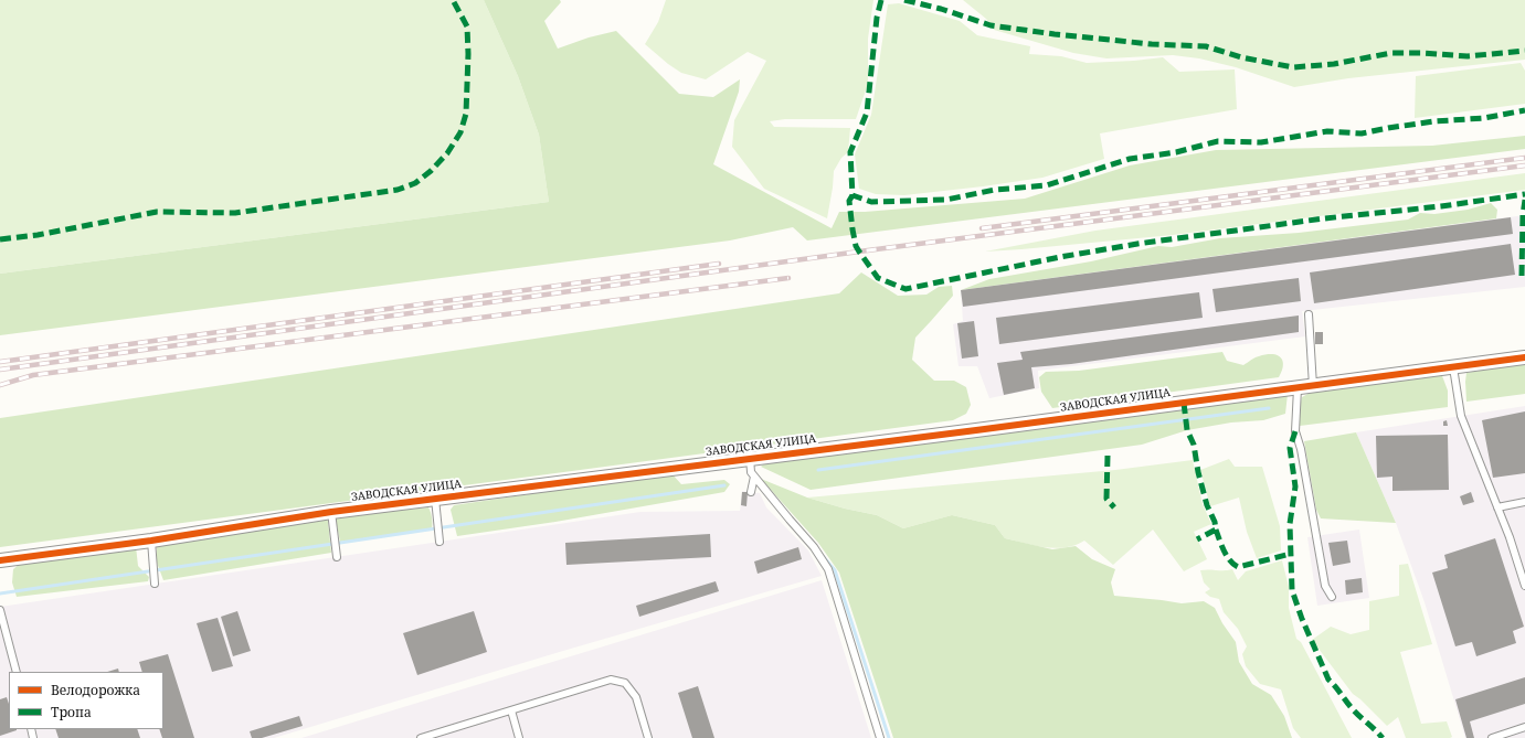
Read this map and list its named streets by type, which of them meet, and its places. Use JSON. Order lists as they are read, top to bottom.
{
  "streets": {
    "street": ["ЗАВОДСКАЯ УЛИЦА"]
  },
  "legend": ["Велодорожка", "Тропа"]
}
